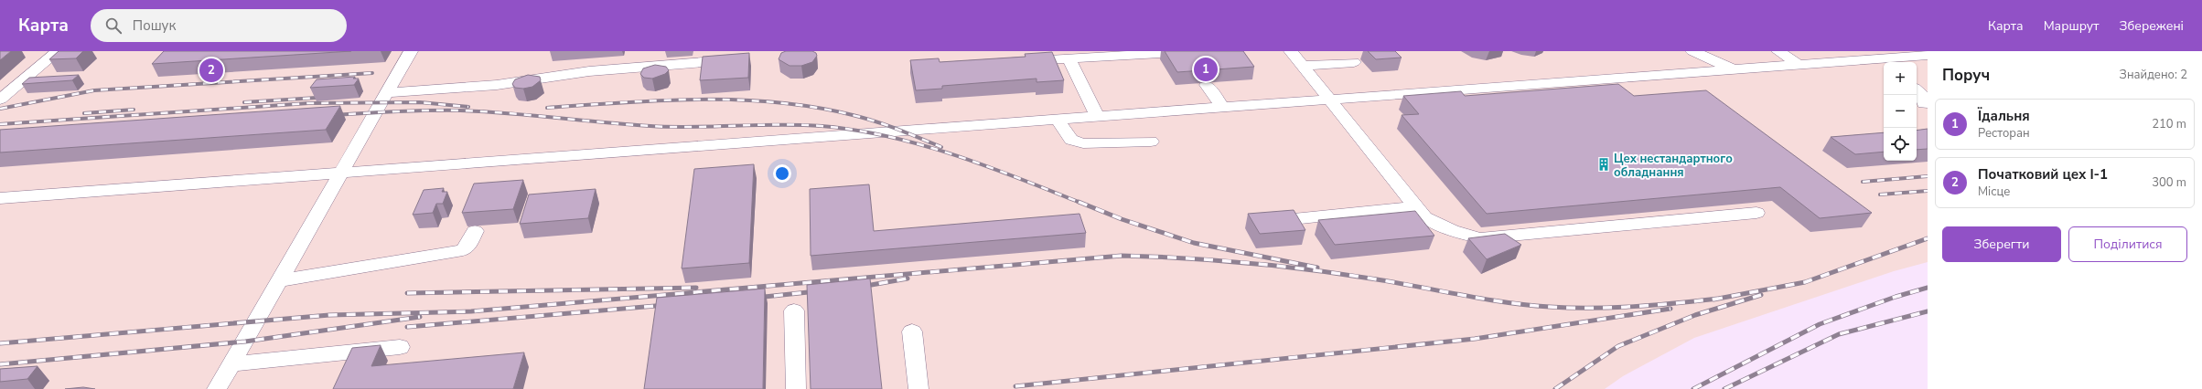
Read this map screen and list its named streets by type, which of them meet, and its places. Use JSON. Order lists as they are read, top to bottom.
{
  "places": {
    "building": ["Цех нестандартного обладнання"]
  },
  "page": {
    "header": "Карта",
    "search": "Пошук",
    "nav": ["Карта", "Маршрут", "Збережені"],
    "heading": ["Поруч", "Знайдено: 2"],
    "pins": ["1", "2"],
    "map_buttons": ["+", "−"],
    "list": [
      {
        "mark": "1",
        "name": "Їдальня",
        "note": "Ресторан",
        "value": "210 m"
      },
      {
        "mark": "2",
        "name": "Початковий цех І-1",
        "note": "Місце",
        "value": "300 m"
      }
    ],
    "buttons": ["Зберегти", "Поділитися"]
  }
}
